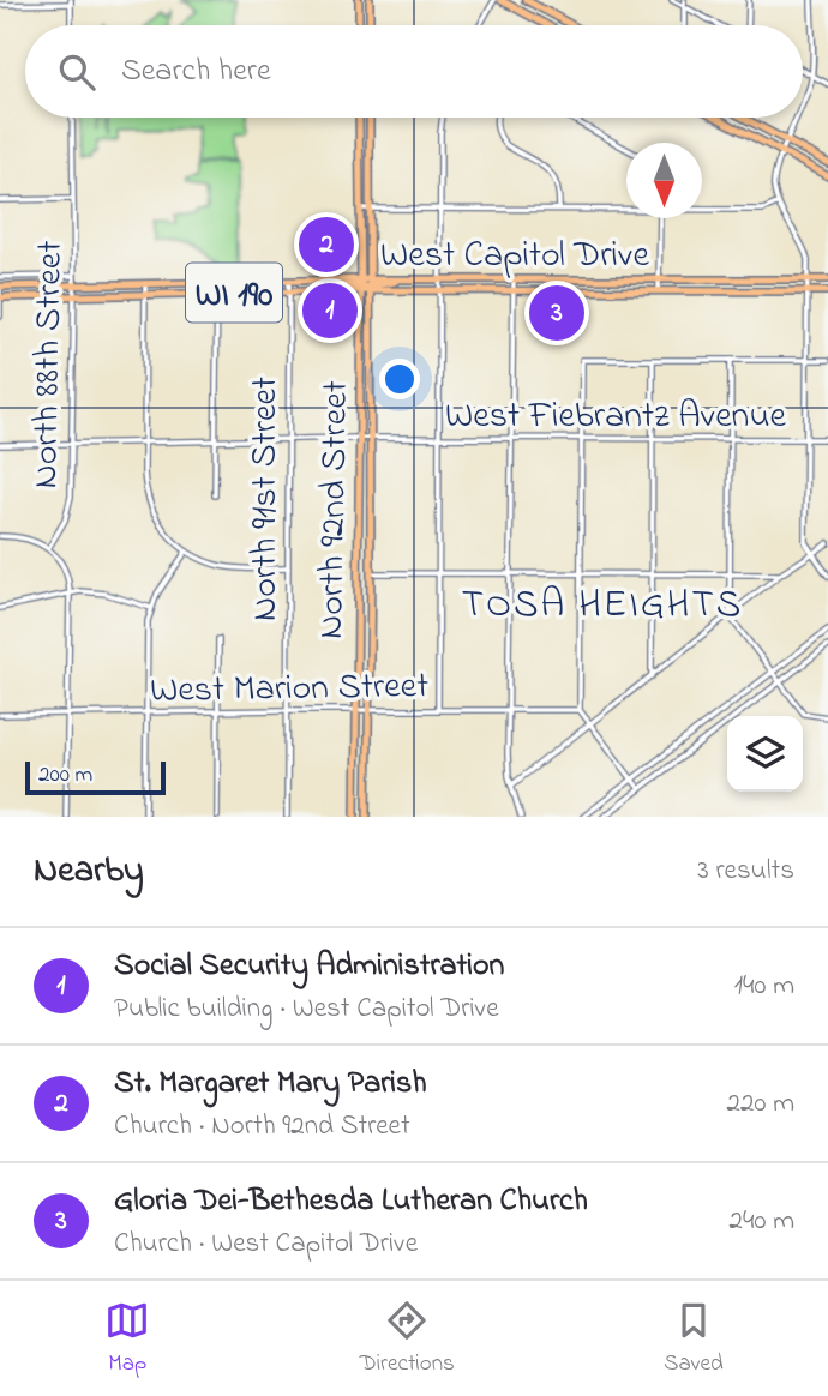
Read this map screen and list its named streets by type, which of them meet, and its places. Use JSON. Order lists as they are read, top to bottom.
{
  "streets": {
    "main road": ["West Capitol Drive", "WI 190", "North 92nd Street"],
    "street": [
      "North 88th Street",
      "West Fiebrantz Avenue",
      "North 91st Street",
      "West Marion Street"
    ]
  },
  "crossings": [
    ["West Capitol Drive", "WI 190"],
    ["West Capitol Drive", "North 88th Street"],
    ["West Capitol Drive", "North 91st Street"],
    ["West Capitol Drive", "North 92nd Street"],
    ["WI 190", "North 88th Street"],
    ["WI 190", "North 91st Street"],
    ["WI 190", "North 92nd Street"],
    ["North 88th Street", "West Fiebrantz Avenue"],
    ["West Fiebrantz Avenue", "North 91st Street"],
    ["West Fiebrantz Avenue", "North 92nd Street"],
    ["North 91st Street", "West Marion Street"],
    ["North 92nd Street", "West Marion Street"]
  ],
  "districts": ["TOSA HEIGHTS"],
  "scale_bar": "200 m",
  "north": "bottom",
  "page": {
    "search": "Search here",
    "pins": ["2", "1", "3"],
    "scale": "200 m",
    "heading": ["Nearby", "3 results"],
    "list": [
      {
        "mark": "1",
        "name": "Social Security Administration",
        "note": "Public building · West Capitol Drive",
        "value": "140 m"
      },
      {
        "mark": "2",
        "name": "St. Margaret Mary Parish",
        "note": "Church · North 92nd Street",
        "value": "220 m"
      },
      {
        "mark": "3",
        "name": "Gloria Dei-Bethesda Lutheran Church",
        "note": "Church · West Capitol Drive",
        "value": "240 m"
      }
    ],
    "nav": ["Map", "Directions", "Saved"]
  }
}
